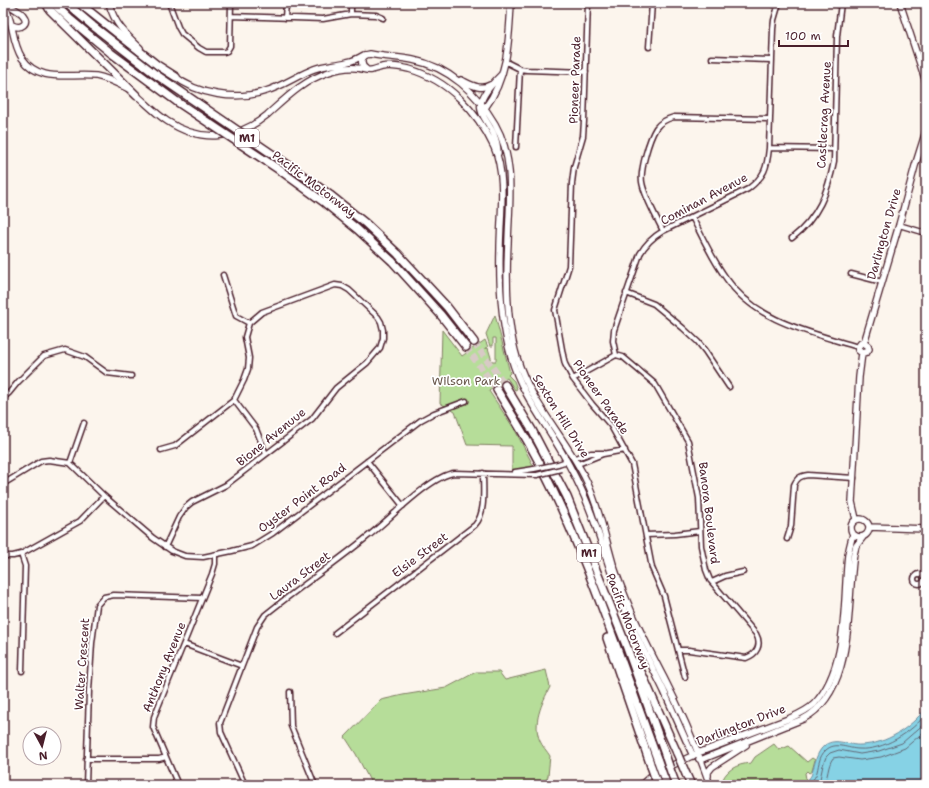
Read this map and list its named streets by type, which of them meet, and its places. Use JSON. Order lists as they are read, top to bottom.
{
  "streets": {
    "highway": ["M1", "Pacific Motorway"],
    "street": [
      "Pioneer Parade",
      "Castlecrag Avenue",
      "Cominan Avenue",
      "Darlington Drive",
      "Sexton Hill Drive",
      "Bione Avenuue",
      "Oyster Point Road",
      "Banora Boulevard",
      "Elsie Street",
      "Laura Street",
      "Walter Crescent",
      "Anthony Avenue"
    ]
  },
  "crossings": [
    ["Pioneer Parade", "Banora Boulevard"],
    ["Cominan Avenue", "Banora Boulevard"],
    ["Darlington Drive", "Sexton Hill Drive"],
    ["Sexton Hill Drive", "Laura Street"],
    ["Bione Avenuue", "Oyster Point Road"],
    ["Oyster Point Road", "Anthony Avenue"],
    ["Elsie Street", "Laura Street"],
    ["Walter Crescent", "Anthony Avenue"]
  ],
  "parks": ["Wilson Park"],
  "scale_bar": "100 m",
  "north": "bottom"
}
